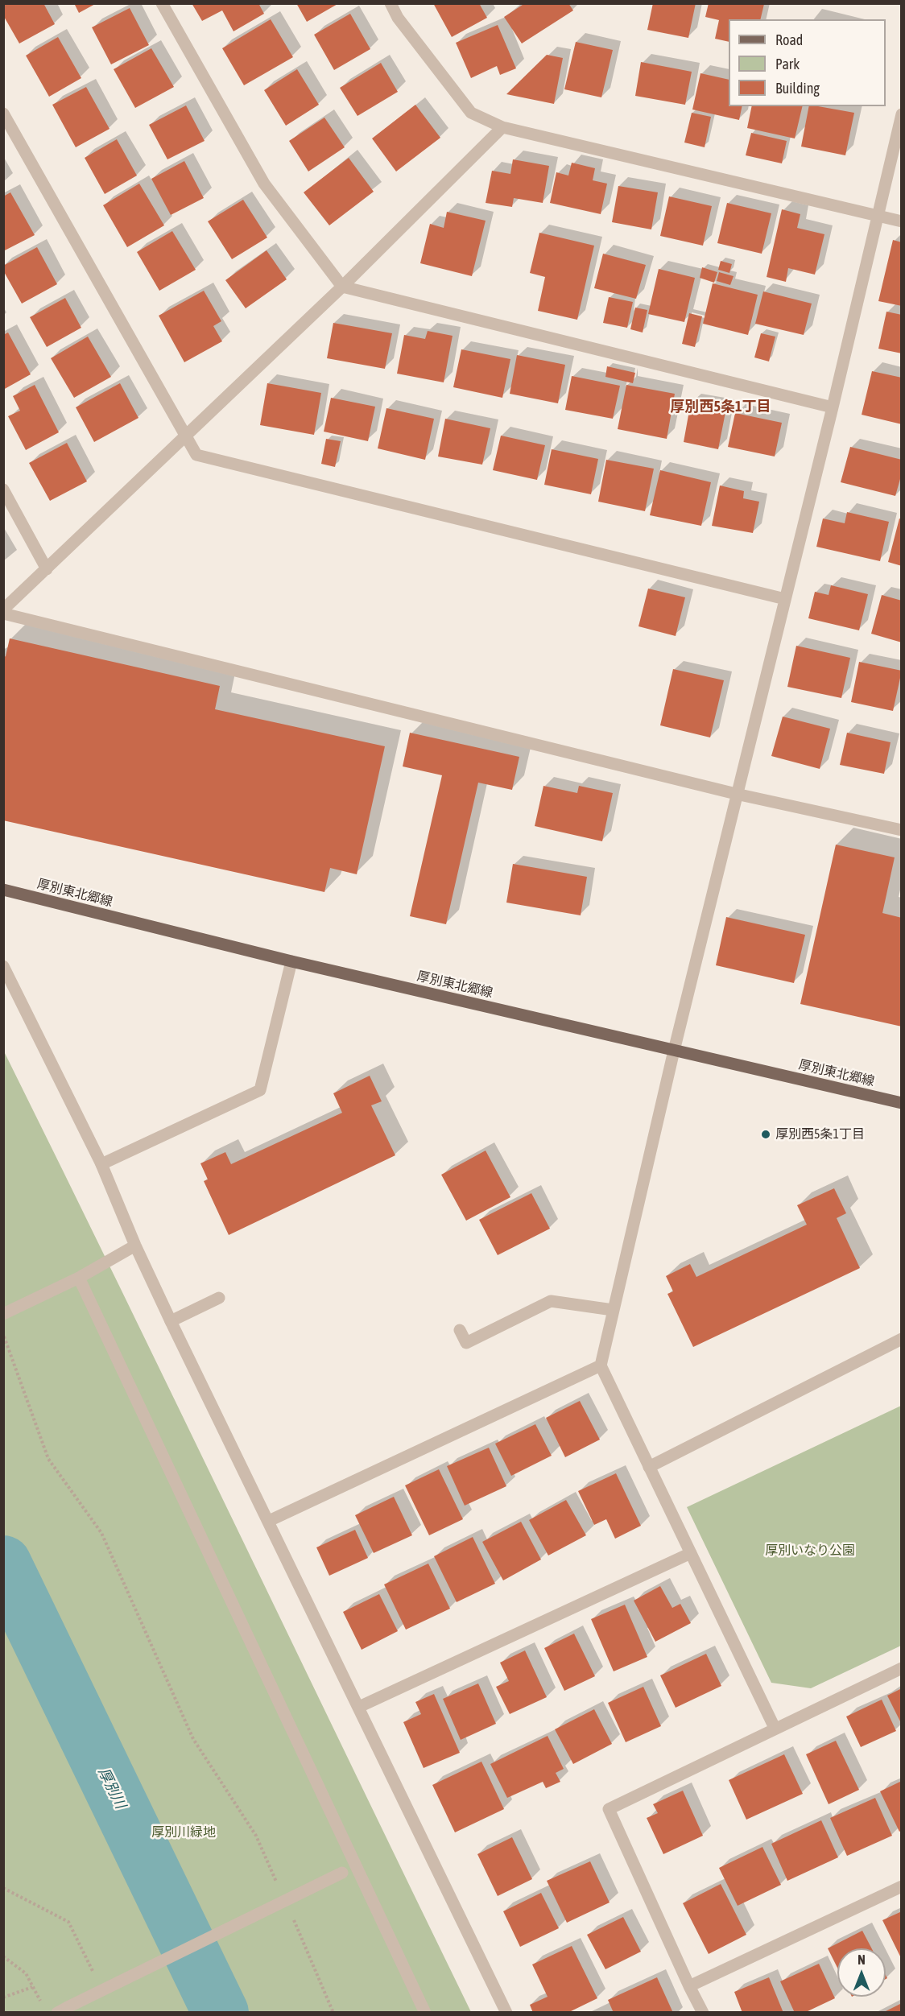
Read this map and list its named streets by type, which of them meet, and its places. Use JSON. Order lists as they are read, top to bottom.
{
  "streets": {
    "main road": ["厚別東北郷線"]
  },
  "districts": ["厚別西5条1丁目"],
  "water": ["厚別川"],
  "parks": ["厚別いなり公園", "厚別川緑地"],
  "places": ["厚別西5条1丁目"],
  "legend": ["Road", "Park", "Building"],
  "north": "top"
}
